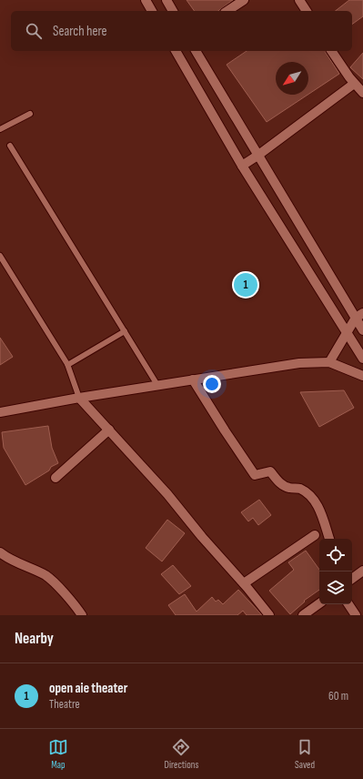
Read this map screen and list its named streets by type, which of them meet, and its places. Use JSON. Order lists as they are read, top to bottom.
{
  "north": "bottom left",
  "page": {
    "search": "Search here",
    "pins": "1",
    "heading": "Nearby",
    "list": [
      {
        "mark": "1",
        "name": "open aie theater",
        "note": "Theatre",
        "value": "60 m"
      }
    ],
    "nav": ["Map", "Directions", "Saved"]
  }
}
